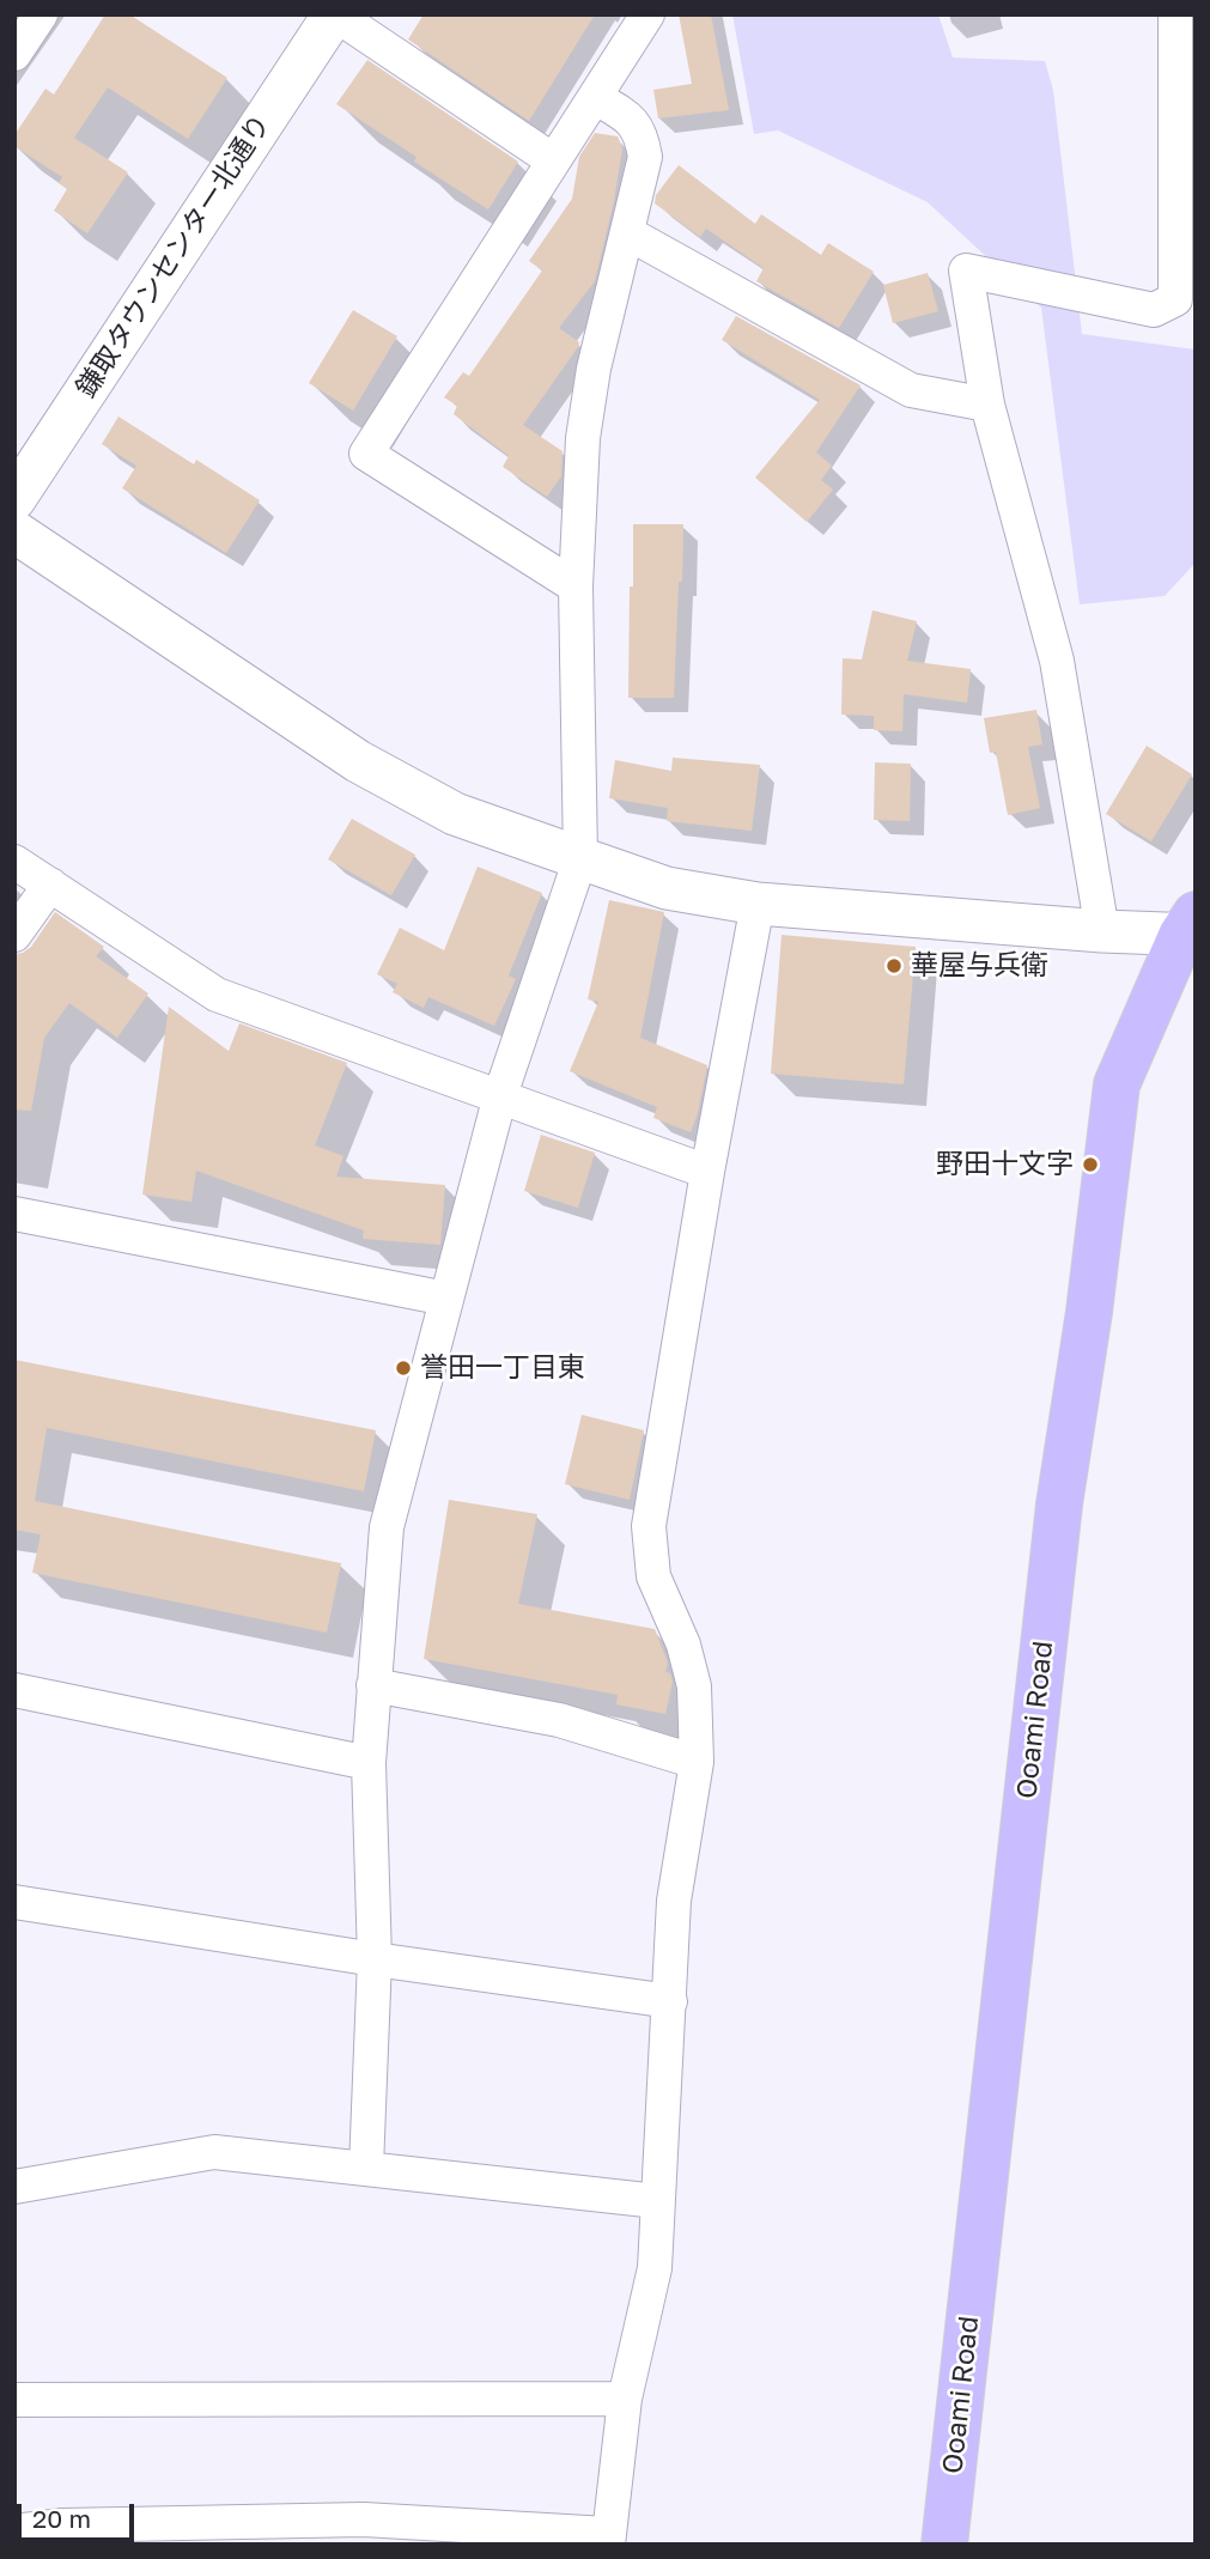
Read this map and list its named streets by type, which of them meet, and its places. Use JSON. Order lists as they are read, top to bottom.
{
  "streets": {
    "main road": ["Ooami Road"],
    "street": ["鎌取タウンセンター北通り"]
  },
  "places": ["華屋与兵衛", "野田十文字", "誉田一丁目東"],
  "scale_bar": "20 m"
}
